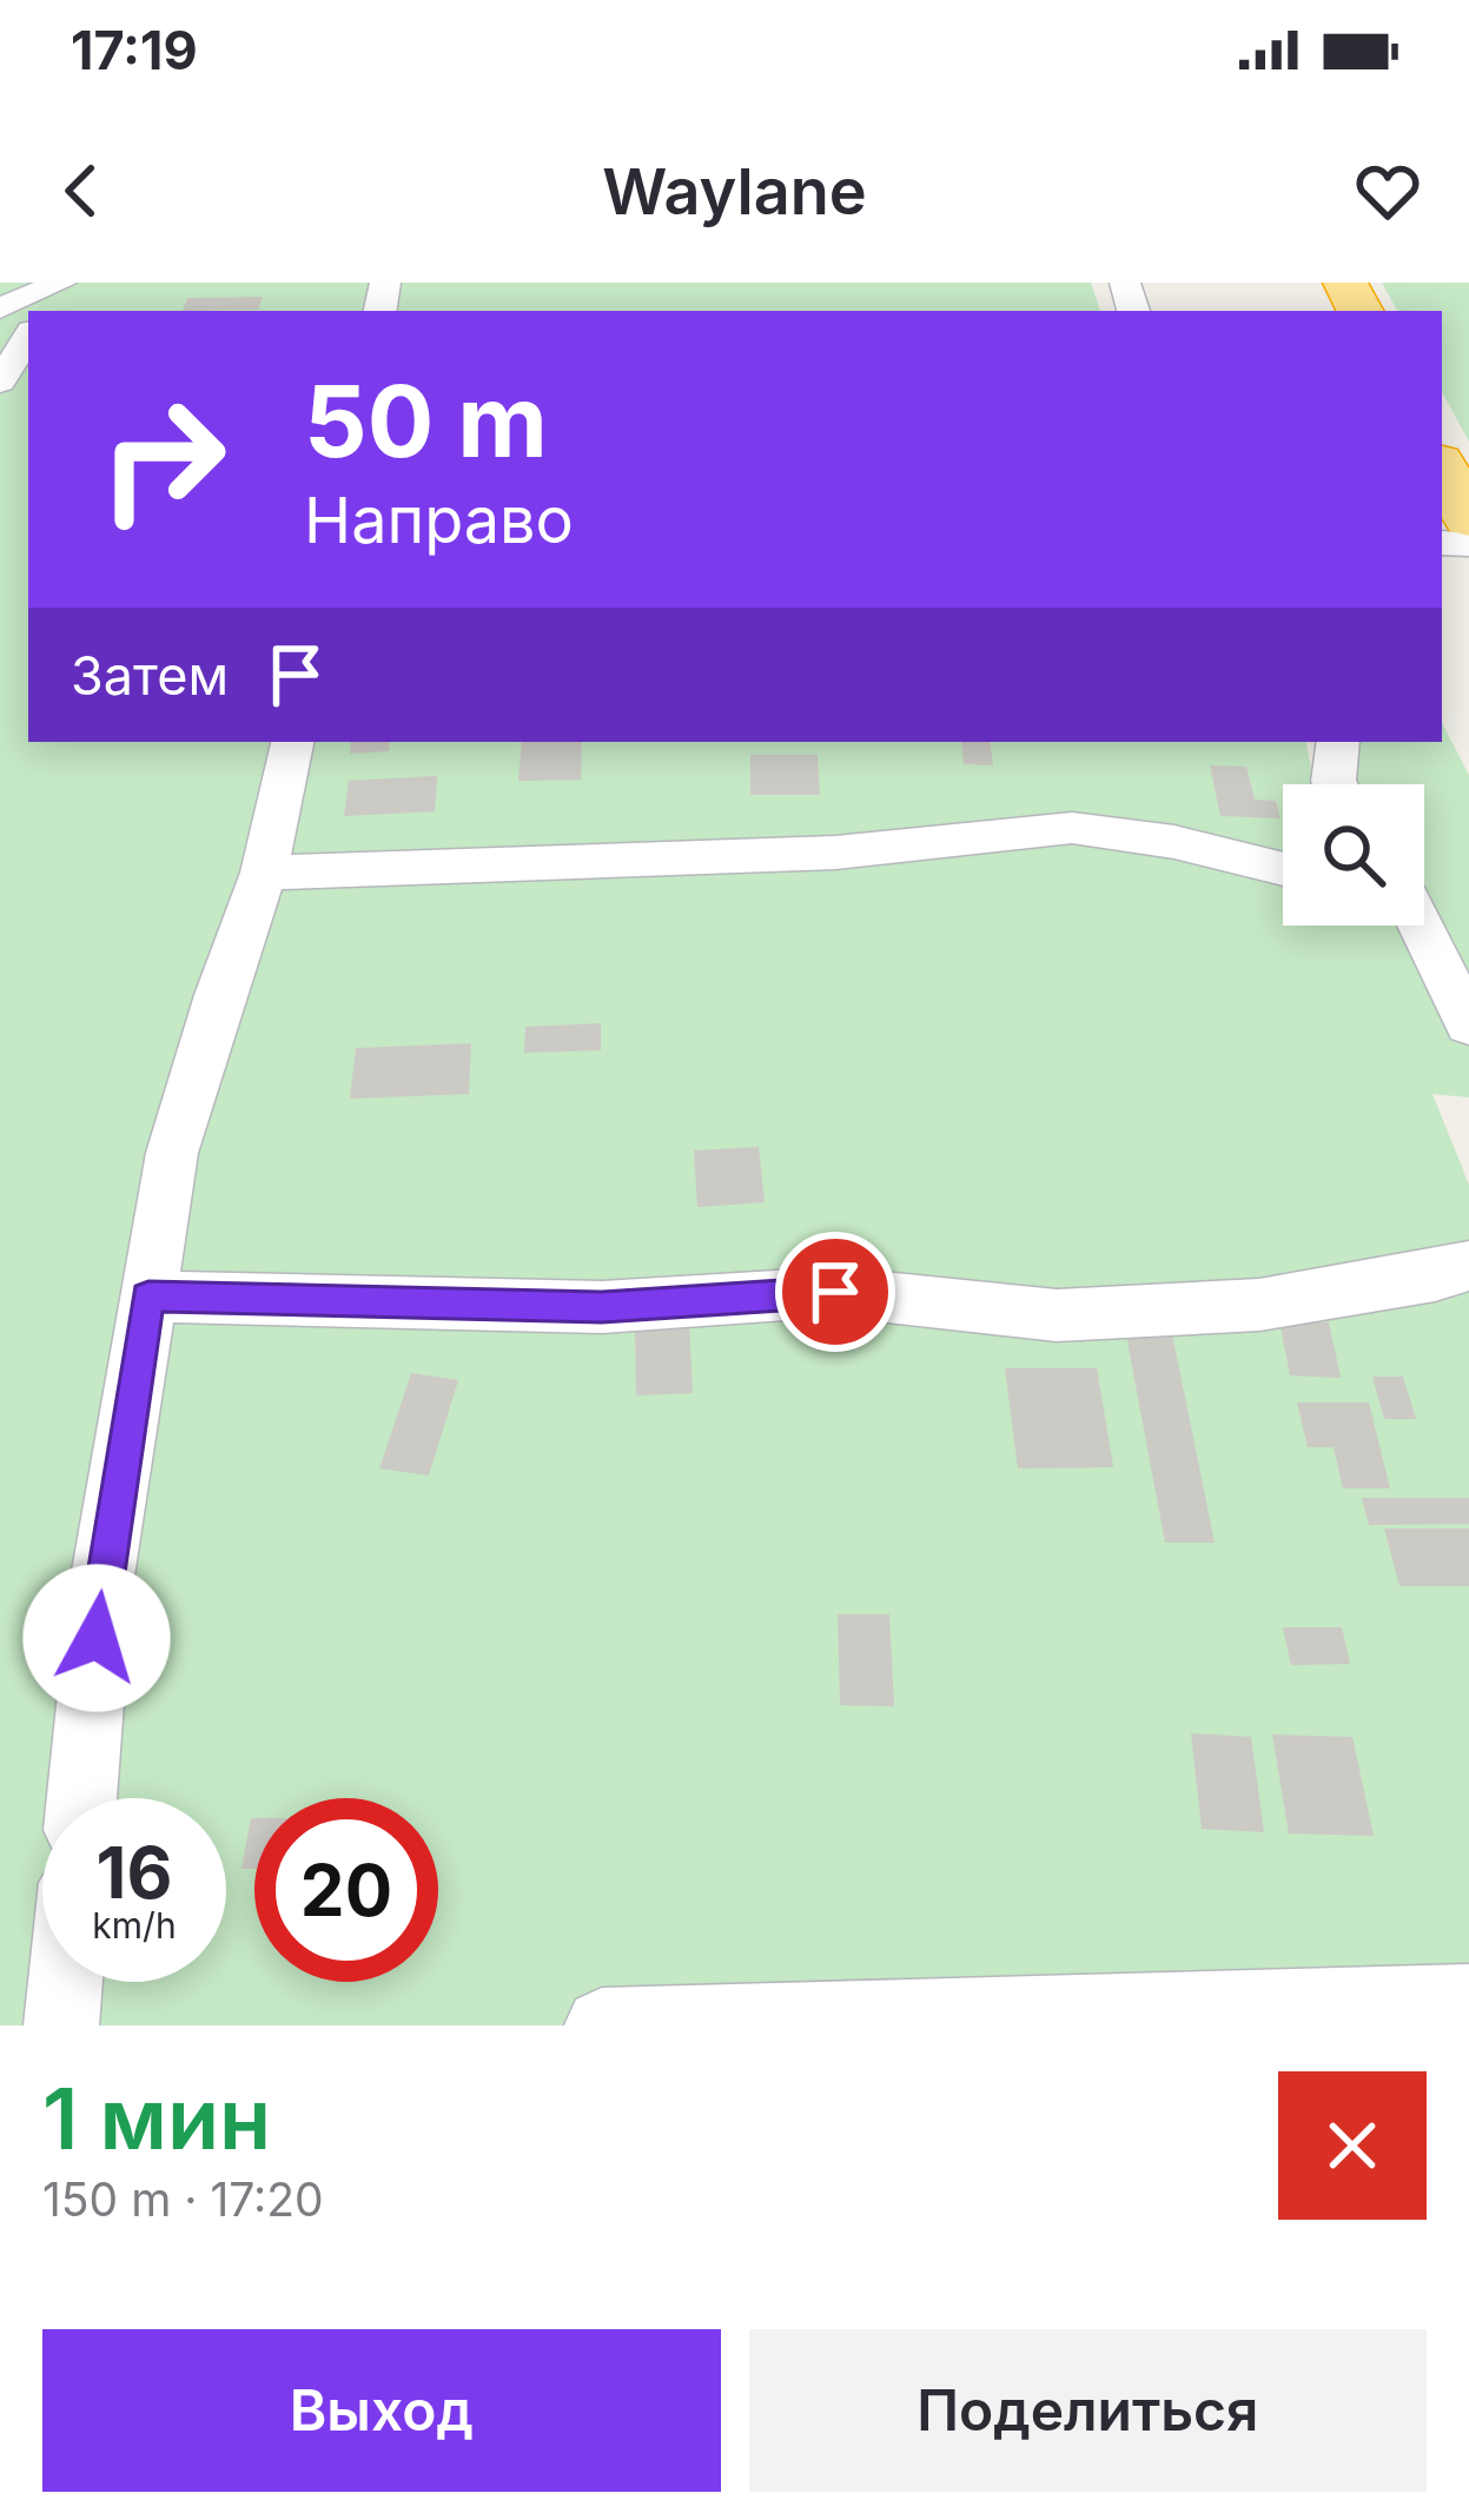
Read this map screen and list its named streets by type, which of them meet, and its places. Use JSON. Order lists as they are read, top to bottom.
{
  "page": {
    "status": "17:19",
    "header": "Waylane",
    "turn": ["50 m", "Направо"],
    "then": "Затем",
    "speed": "16 km/h",
    "limit": "20",
    "heading": ["1 мин", "150 m · 17:20"],
    "buttons": ["Выход", "Поделиться"]
  }
}
